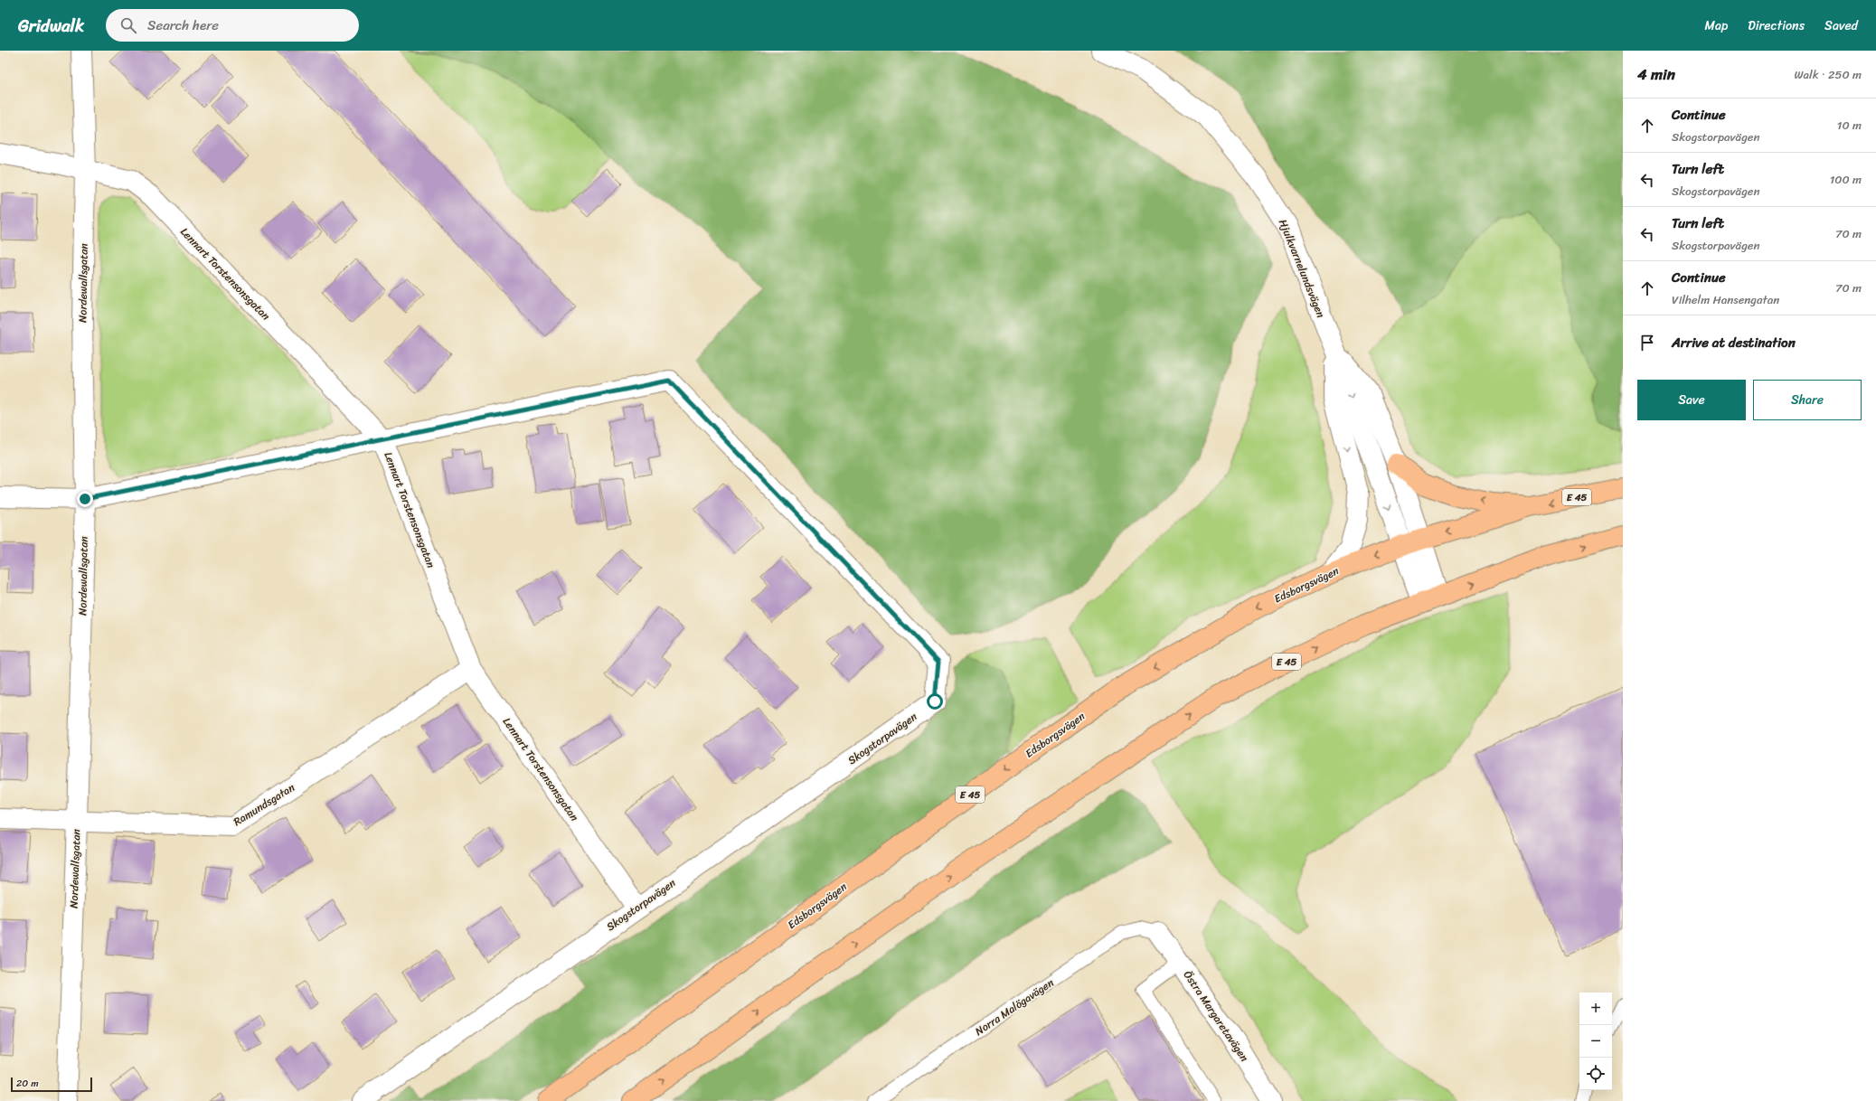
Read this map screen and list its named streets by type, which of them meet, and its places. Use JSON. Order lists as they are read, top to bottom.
{
  "streets": {
    "highway": ["E 45", "Edsborgsvägen"],
    "street": [
      "Hjulkvarnelundsvägen",
      "Lennart Torstensonsgatan",
      "Nordewallsgatan",
      "Skogstorpavägen",
      "Ramundsgatan",
      "Östra Margaretavägen"
    ],
    "lane": ["Norra Malögavägen"]
  },
  "crossings": [
    ["Hjulkvarnelundsvägen", "E 45"],
    ["Hjulkvarnelundsvägen", "Edsborgsvägen"],
    ["Lennart Torstensonsgatan", "Nordewallsgatan"],
    ["Lennart Torstensonsgatan", "Skogstorpavägen"],
    ["Lennart Torstensonsgatan", "Ramundsgatan"],
    ["Nordewallsgatan", "Ramundsgatan"],
    ["E 45", "Edsborgsvägen"],
    ["Norra Malögavägen", "Östra Margaretavägen"]
  ],
  "scale_bar": "20 m",
  "page": {
    "header": "Gridwalk",
    "search": "Search here",
    "nav": ["Map", "Directions", "Saved"],
    "heading": ["4 min", "Walk · 250 m"],
    "list": [
      ["Continue", "Skogstorpavägen", "10 m"],
      ["Turn left", "Skogstorpavägen", "100 m"],
      ["Turn left", "Skogstorpavägen", "70 m"],
      ["Continue", "Vilhelm Hansengatan", "70 m"],
      "Arrive at destination"
    ],
    "buttons": ["Save", "Share"],
    "map_buttons": ["+", "−"],
    "scale": "20 m"
  }
}
